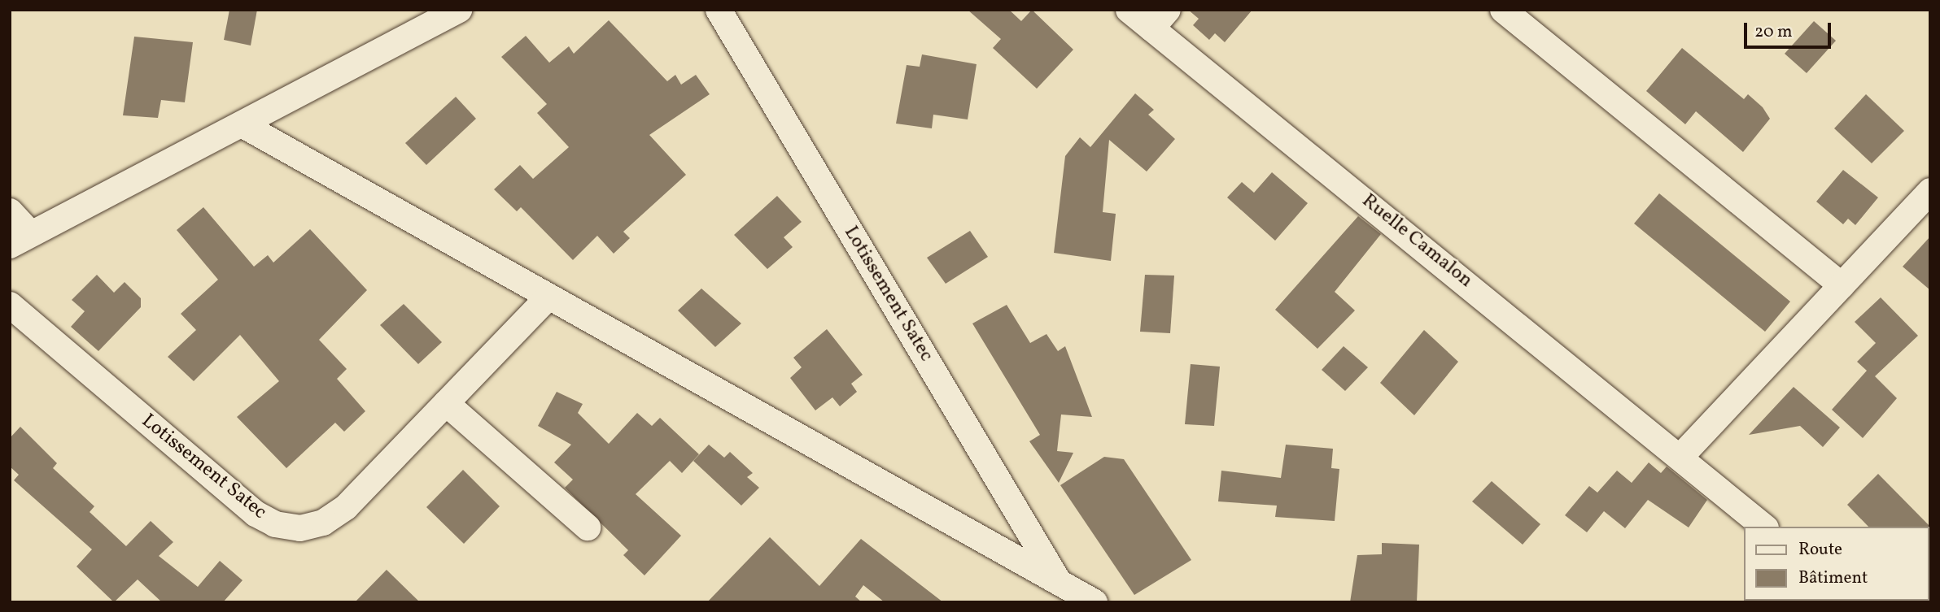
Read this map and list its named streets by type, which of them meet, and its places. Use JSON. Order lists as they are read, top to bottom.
{
  "streets": {
    "street": ["Ruelle Camalon", "Lotissement Satec"]
  },
  "legend": ["Route", "Bâtiment"],
  "scale_bar": "20 m"
}
